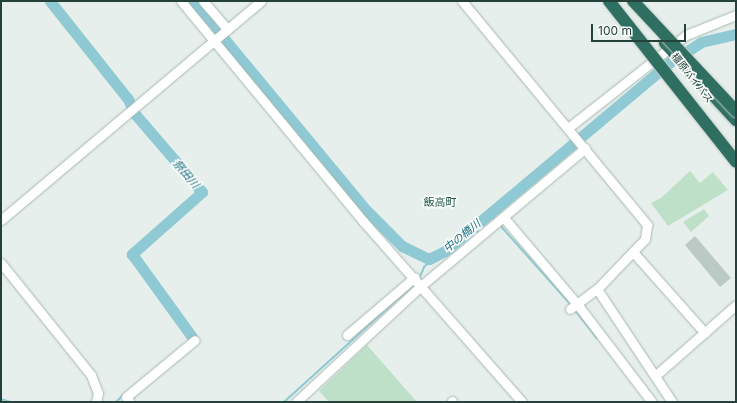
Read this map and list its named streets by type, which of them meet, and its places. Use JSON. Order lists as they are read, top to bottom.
{
  "streets": {
    "highway": ["橿原バイパス"]
  },
  "districts": ["飯高町"],
  "water": ["祭田川", "中の橋川"],
  "scale_bar": "100 m"
}
